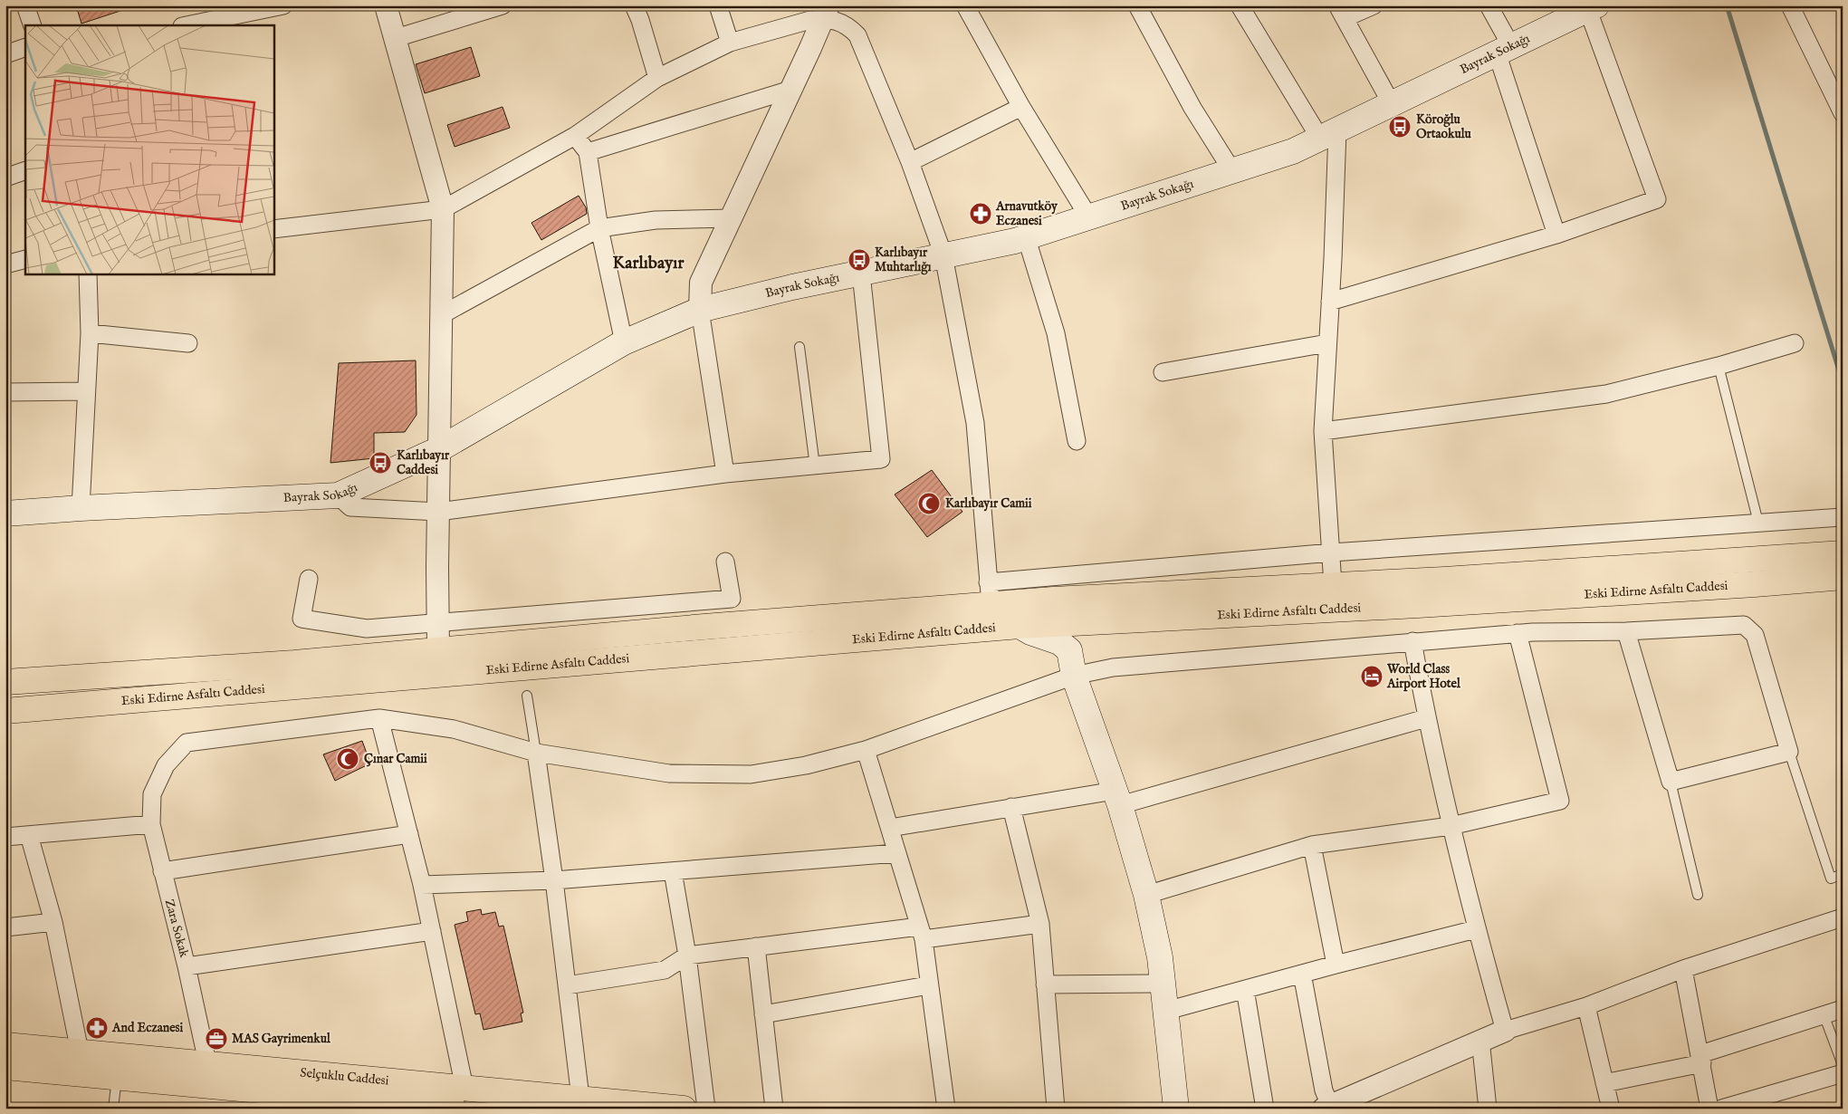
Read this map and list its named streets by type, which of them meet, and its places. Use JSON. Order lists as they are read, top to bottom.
{
  "streets": {
    "main road": ["Bayrak Sokağı", "Eski Edirne Asfaltı Caddesi", "Selçuklu Caddesi"],
    "street": ["Zara Sokak"]
  },
  "crossings": [
    ["Zara Sokak", "Selçuklu Caddesi"]
  ],
  "districts": ["Karlıbayır"],
  "places": {
    "bus stop": ["Köroğlu Ortaokulu", "Karlıbayır Muhtarlığı", "Karlıbayır Caddesi"],
    "pharmacy": ["Arnavutköy Eczanesi", "And Eczanesi"],
    "mosque": ["Karlıbayır Camii", "Çınar Camii"],
    "hotel": ["World Class Airport Hotel"],
    "office": ["MAS Gayrimenkul"]
  }
}
